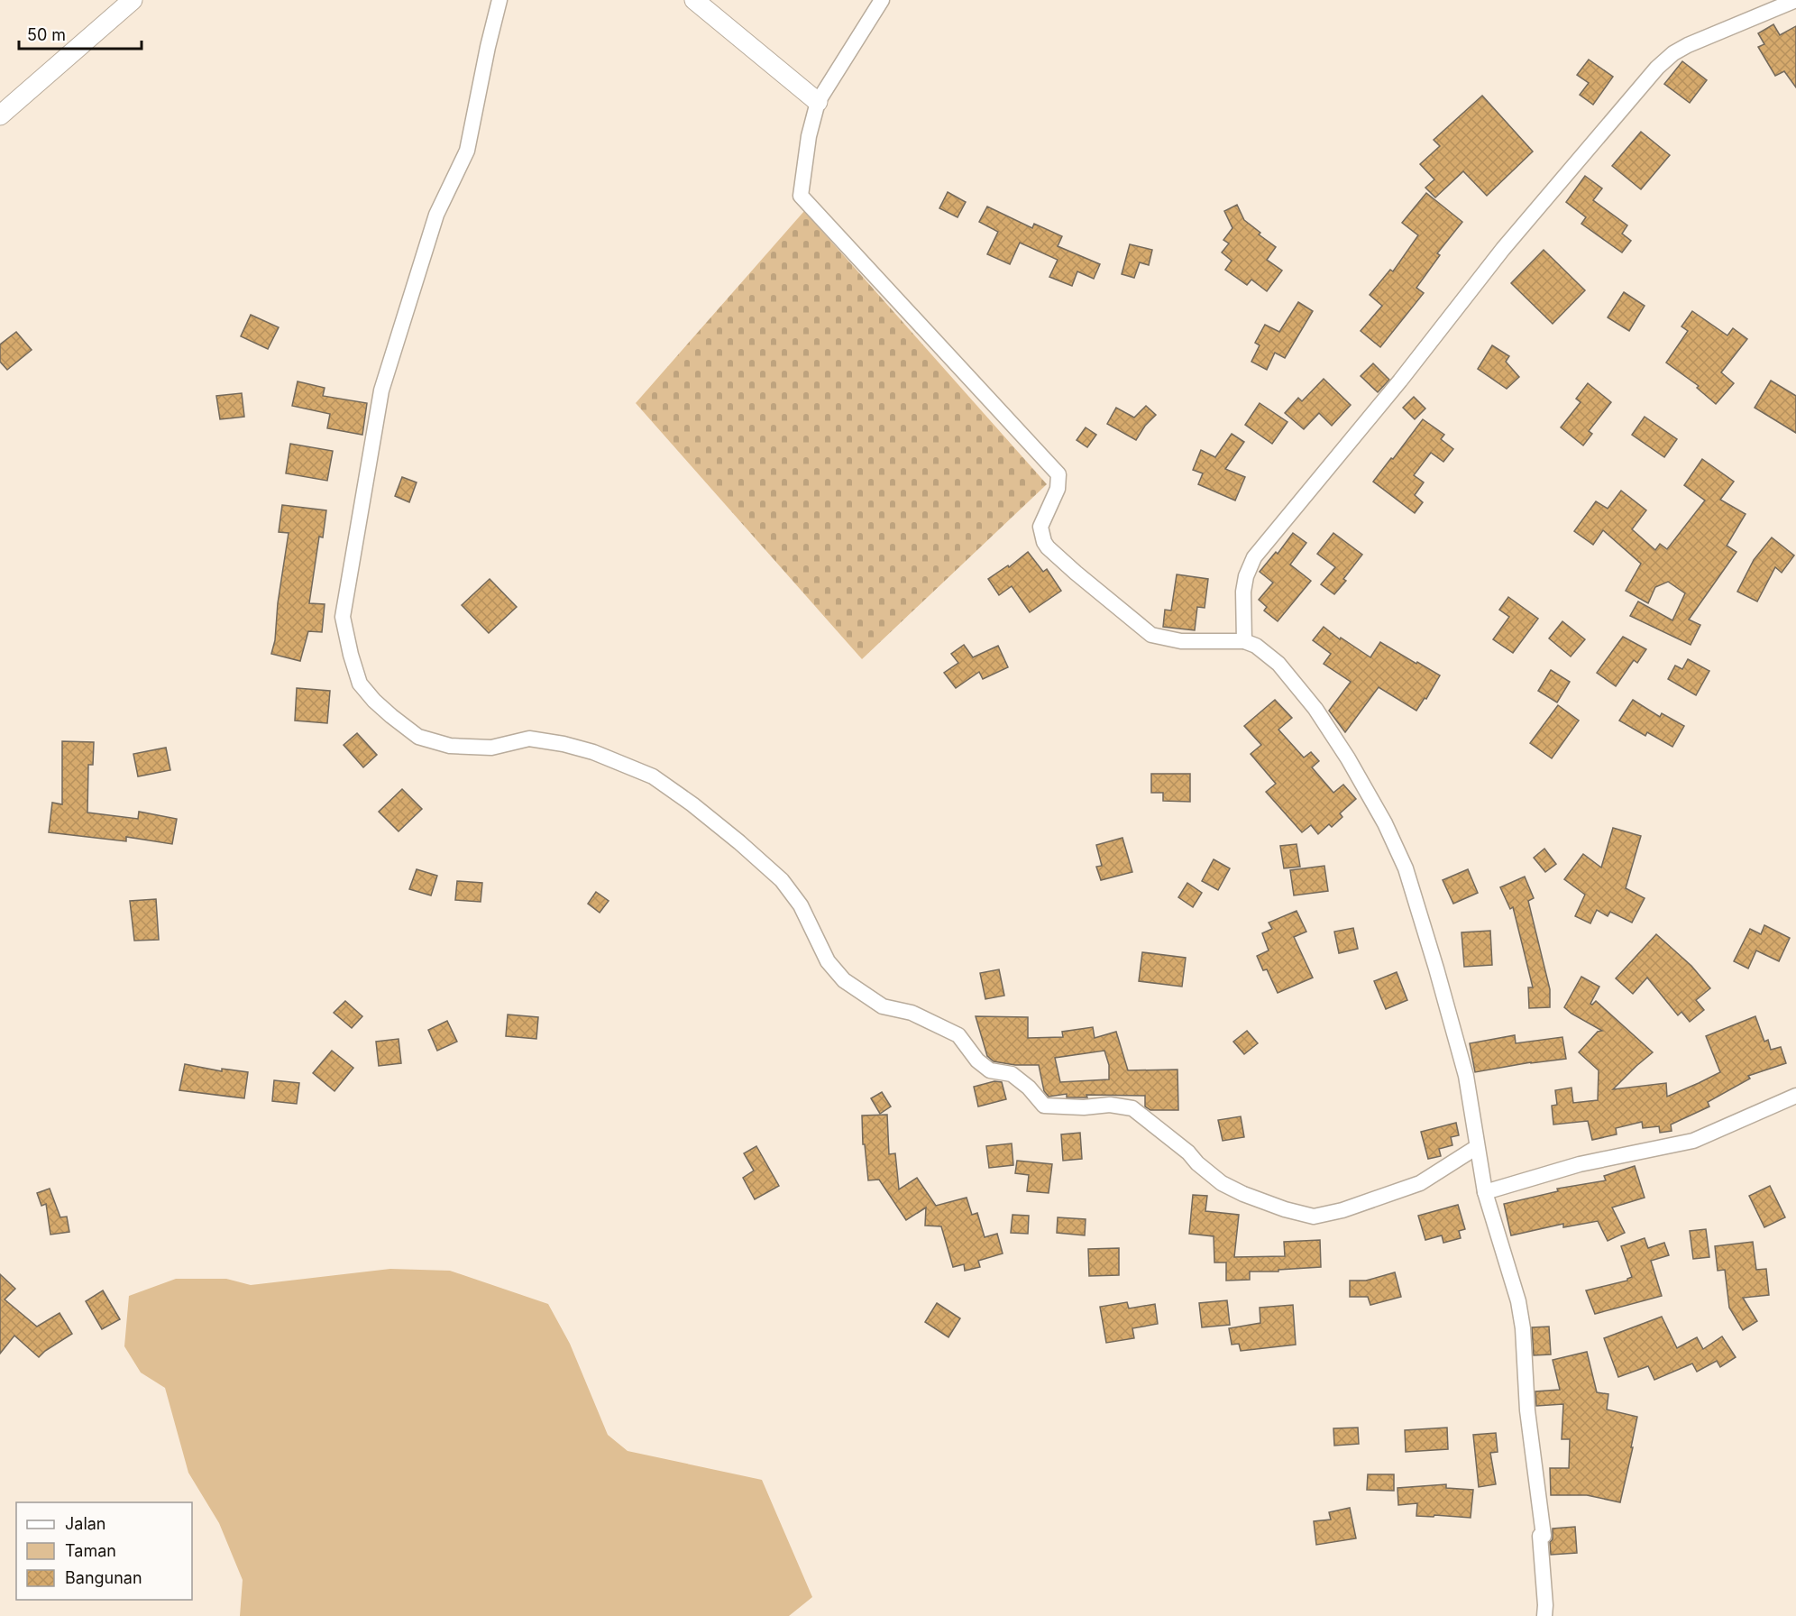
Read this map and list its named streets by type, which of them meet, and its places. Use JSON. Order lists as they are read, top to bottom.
{
  "legend": ["Jalan", "Taman", "Bangunan"],
  "scale_bar": "50 m"
}
